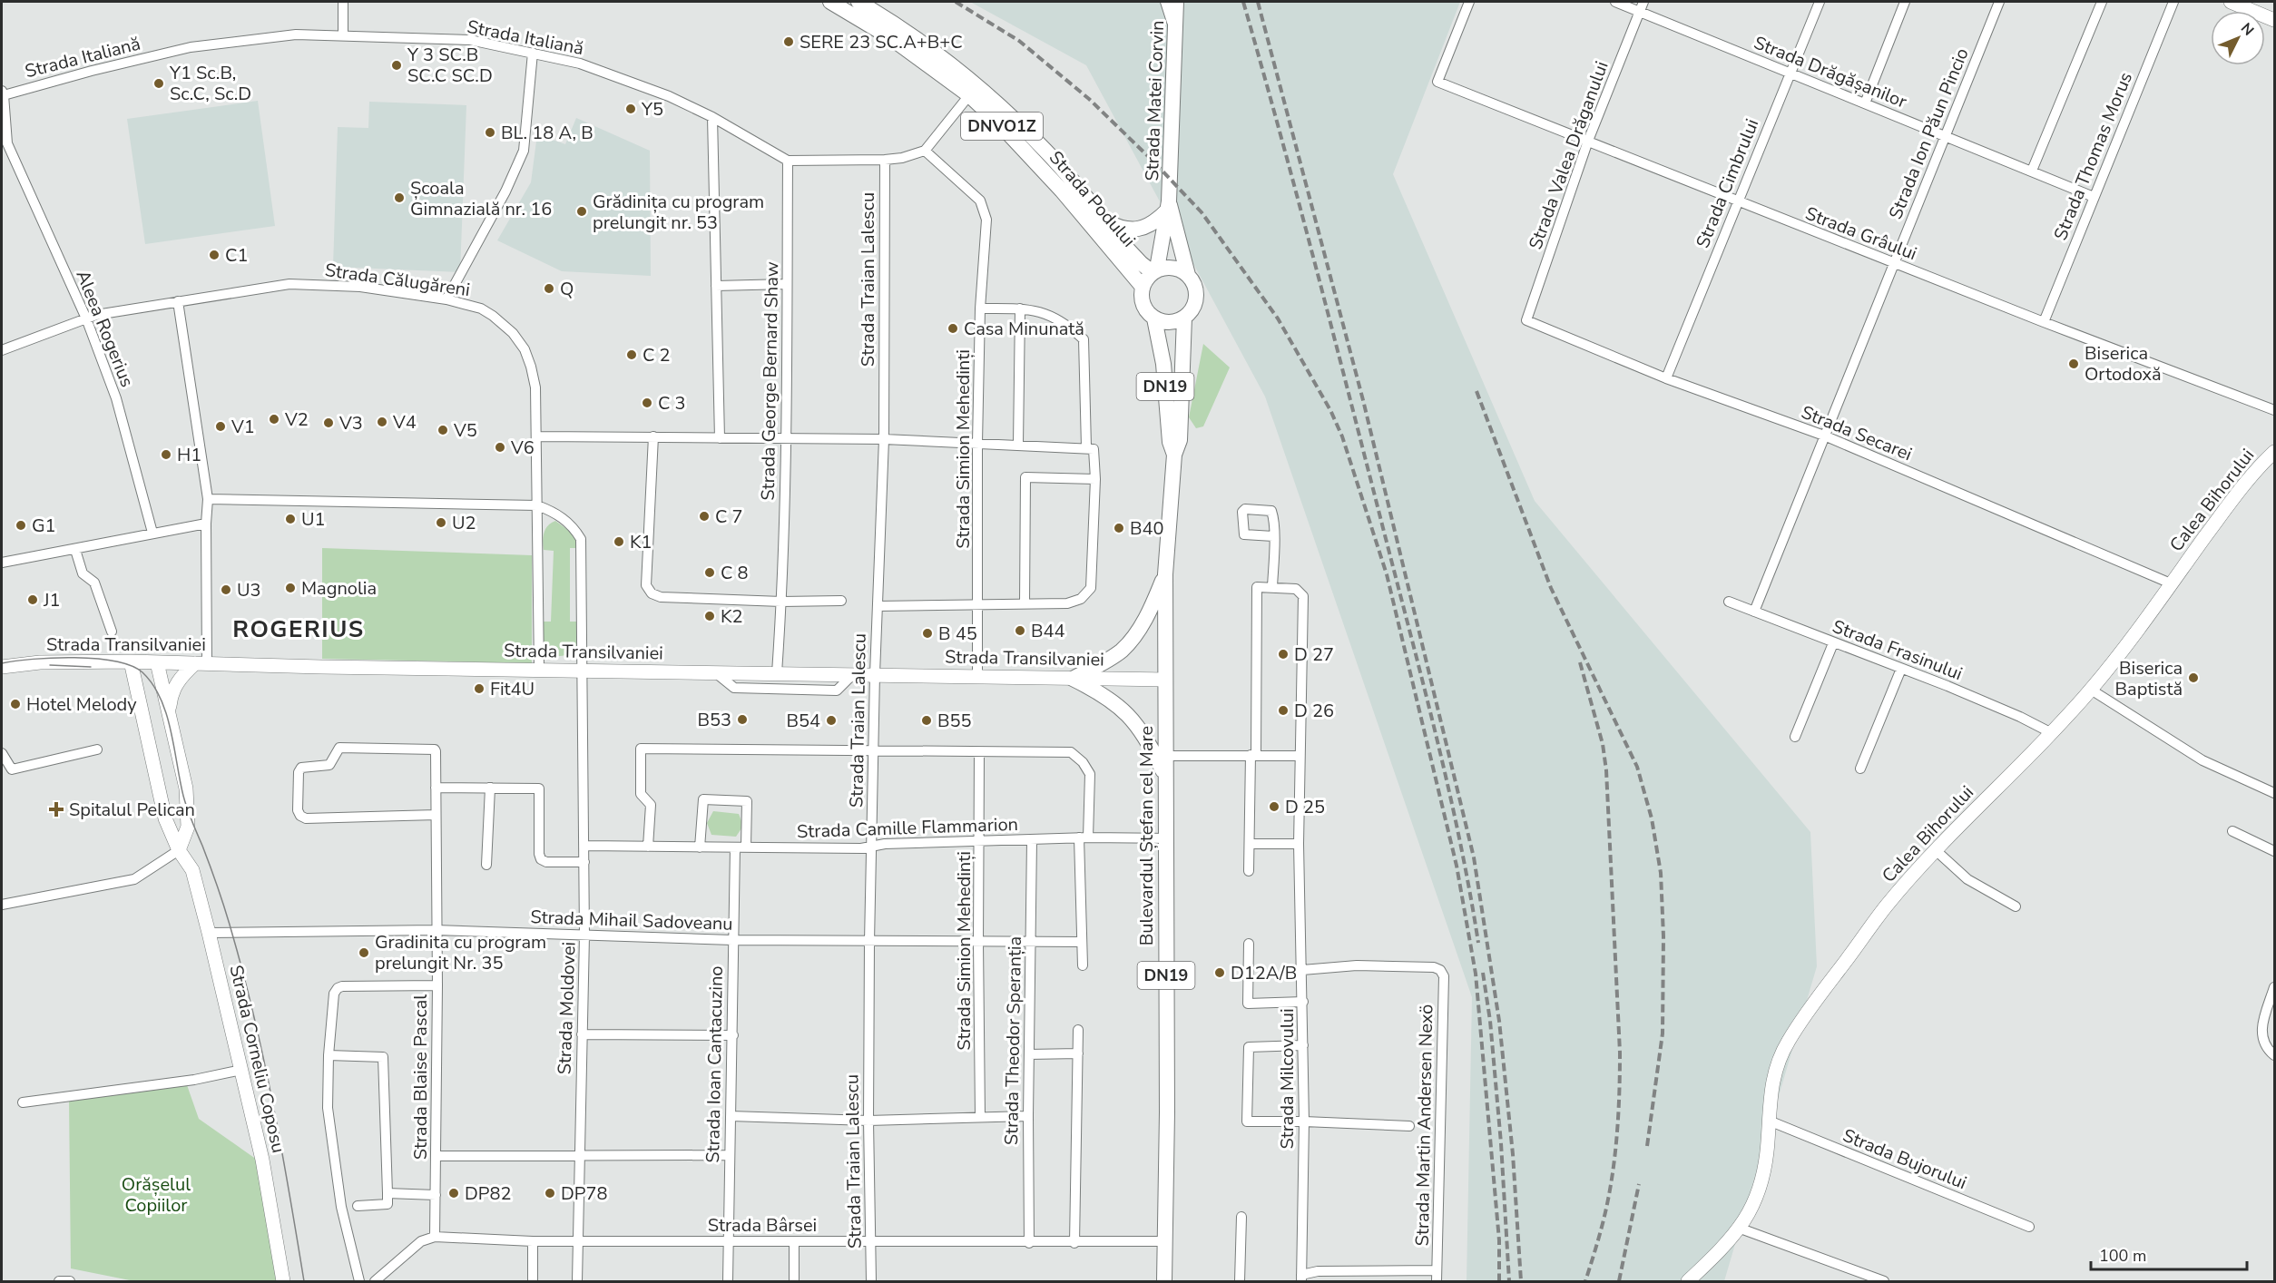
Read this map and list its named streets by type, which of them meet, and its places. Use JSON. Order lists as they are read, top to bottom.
{
  "streets": {
    "main road": [
      "Strada Matei Corvin",
      "DNVO1Z",
      "Strada Podului",
      "DN19",
      "Calea Bihorului",
      "Strada Transilvaniei",
      "Bulevardul Ștefan cel Mare",
      "Strada Corneliu Coposu"
    ],
    "street": [
      "Strada Italiană",
      "Strada Drăgășanilor",
      "Strada Ion Păun Pincio",
      "Strada Valea Drăganului",
      "Strada Thomas Morus",
      "Strada Cimbrului",
      "Strada Grâului",
      "Strada Călugăreni",
      "Strada Traian Lalescu",
      "Aleea Rogerius",
      "Strada George Bernard Shaw",
      "Strada Secarei",
      "Strada Simion Mehedinți",
      "Strada Frasinului",
      "Strada Camille Flammarion",
      "Strada Mihail Sadoveanu",
      "Strada Moldovei",
      "Strada Theodor Speranția",
      "Strada Ioan Cantacuzino",
      "Strada Blaise Pascal",
      "Strada Milcovului",
      "Strada Martin Andersen Nexö",
      "Strada Bujorului",
      "Strada Bârsei"
    ]
  },
  "crossings": [
    ["Strada Italiană", "Aleea Rogerius"],
    ["Strada Italiană", "Strada George Bernard Shaw"],
    ["Strada Drăgășanilor", "Strada Ion Păun Pincio"],
    ["Strada Drăgășanilor", "Strada Valea Drăganului"],
    ["Strada Drăgășanilor", "Strada Thomas Morus"],
    ["Strada Drăgășanilor", "Strada Cimbrului"],
    ["Strada Matei Corvin", "DN19"],
    ["Strada Ion Păun Pincio", "Strada Grâului"],
    ["Strada Ion Păun Pincio", "Strada Secarei"],
    ["Strada Ion Păun Pincio", "Strada Frasinului"],
    ["Strada Valea Drăganului", "Strada Grâului"],
    ["Strada Valea Drăganului", "Strada Secarei"],
    ["Strada Thomas Morus", "Strada Grâului"],
    ["Strada Cimbrului", "Strada Grâului"],
    ["Strada Cimbrului", "Strada Secarei"],
    ["Strada Podului", "DN19"],
    ["Strada Podului", "Bulevardul Ștefan cel Mare"],
    ["Strada Călugăreni", "Aleea Rogerius"],
    ["Strada Călugăreni", "Strada Transilvaniei"],
    ["Strada Traian Lalescu", "Strada Transilvaniei"],
    ["Strada Traian Lalescu", "Strada Camille Flammarion"],
    ["Strada Traian Lalescu", "Strada Mihail Sadoveanu"],
    ["Strada Traian Lalescu", "Strada Bârsei"],
    ["Strada George Bernard Shaw", "Strada Transilvaniei"],
    ["DN19", "Bulevardul Ștefan cel Mare"],
    ["Strada Secarei", "Calea Bihorului"],
    ["Strada Simion Mehedinți", "Strada Transilvaniei"],
    ["Strada Simion Mehedinți", "Strada Camille Flammarion"],
    ["Strada Simion Mehedinți", "Strada Mihail Sadoveanu"],
    ["Calea Bihorului", "Strada Frasinului"],
    ["Calea Bihorului", "Strada Bujorului"],
    ["Strada Transilvaniei", "Bulevardul Ștefan cel Mare"],
    ["Strada Transilvaniei", "Strada Moldovei"],
    ["Strada Transilvaniei", "Strada Corneliu Coposu"],
    ["Strada Camille Flammarion", "Bulevardul Ștefan cel Mare"],
    ["Strada Camille Flammarion", "Strada Moldovei"],
    ["Strada Camille Flammarion", "Strada Theodor Speranția"],
    ["Strada Camille Flammarion", "Strada Ioan Cantacuzino"],
    ["Bulevardul Ștefan cel Mare", "Strada Bârsei"],
    ["Strada Mihail Sadoveanu", "Strada Moldovei"],
    ["Strada Mihail Sadoveanu", "Strada Theodor Speranția"],
    ["Strada Mihail Sadoveanu", "Strada Corneliu Coposu"],
    ["Strada Mihail Sadoveanu", "Strada Ioan Cantacuzino"],
    ["Strada Mihail Sadoveanu", "Strada Blaise Pascal"],
    ["Strada Moldovei", "Strada Bârsei"],
    ["Strada Theodor Speranția", "Strada Bârsei"],
    ["Strada Ioan Cantacuzino", "Strada Bârsei"],
    ["Strada Blaise Pascal", "Strada Bârsei"],
    ["Strada Milcovului", "Strada Martin Andersen Nexö"]
  ],
  "districts": ["ROGERIUS"],
  "parks": ["Orășelul Copiilor"],
  "places": {
    "other": [
      "SERE 23 SC.A+B+C",
      "Y 3 SC.B SC.C SC.D",
      "Y1 Sc.B, Sc.C, Sc.D",
      "Y5",
      "BL. 18 A, B",
      "Școala Gimnazială nr. 16",
      "Grădinița cu program prelungit nr. 53",
      "C1",
      "Q",
      "Casa Minunată",
      "C 2",
      "Biserica Ortodoxă",
      "C 3",
      "V2",
      "V4",
      "V3",
      "V1",
      "V5",
      "V6",
      "H1",
      "C 7",
      "U1",
      "U2",
      "G1",
      "B40",
      "K1",
      "C 8",
      "Magnolia",
      "U3",
      "J1",
      "K2",
      "B44",
      "B 45",
      "D 27",
      "Biserica Baptistă",
      "Fit4U",
      "Hotel Melody",
      "D 26",
      "B53",
      "B54",
      "B55",
      "D 25",
      "Gradinita cu program prelungit Nr. 35",
      "D12A/B",
      "DP82",
      "DP78"
    ],
    "health": ["Spitalul Pelican"]
  },
  "scale_bar": "100 m",
  "north": "top right"
}
